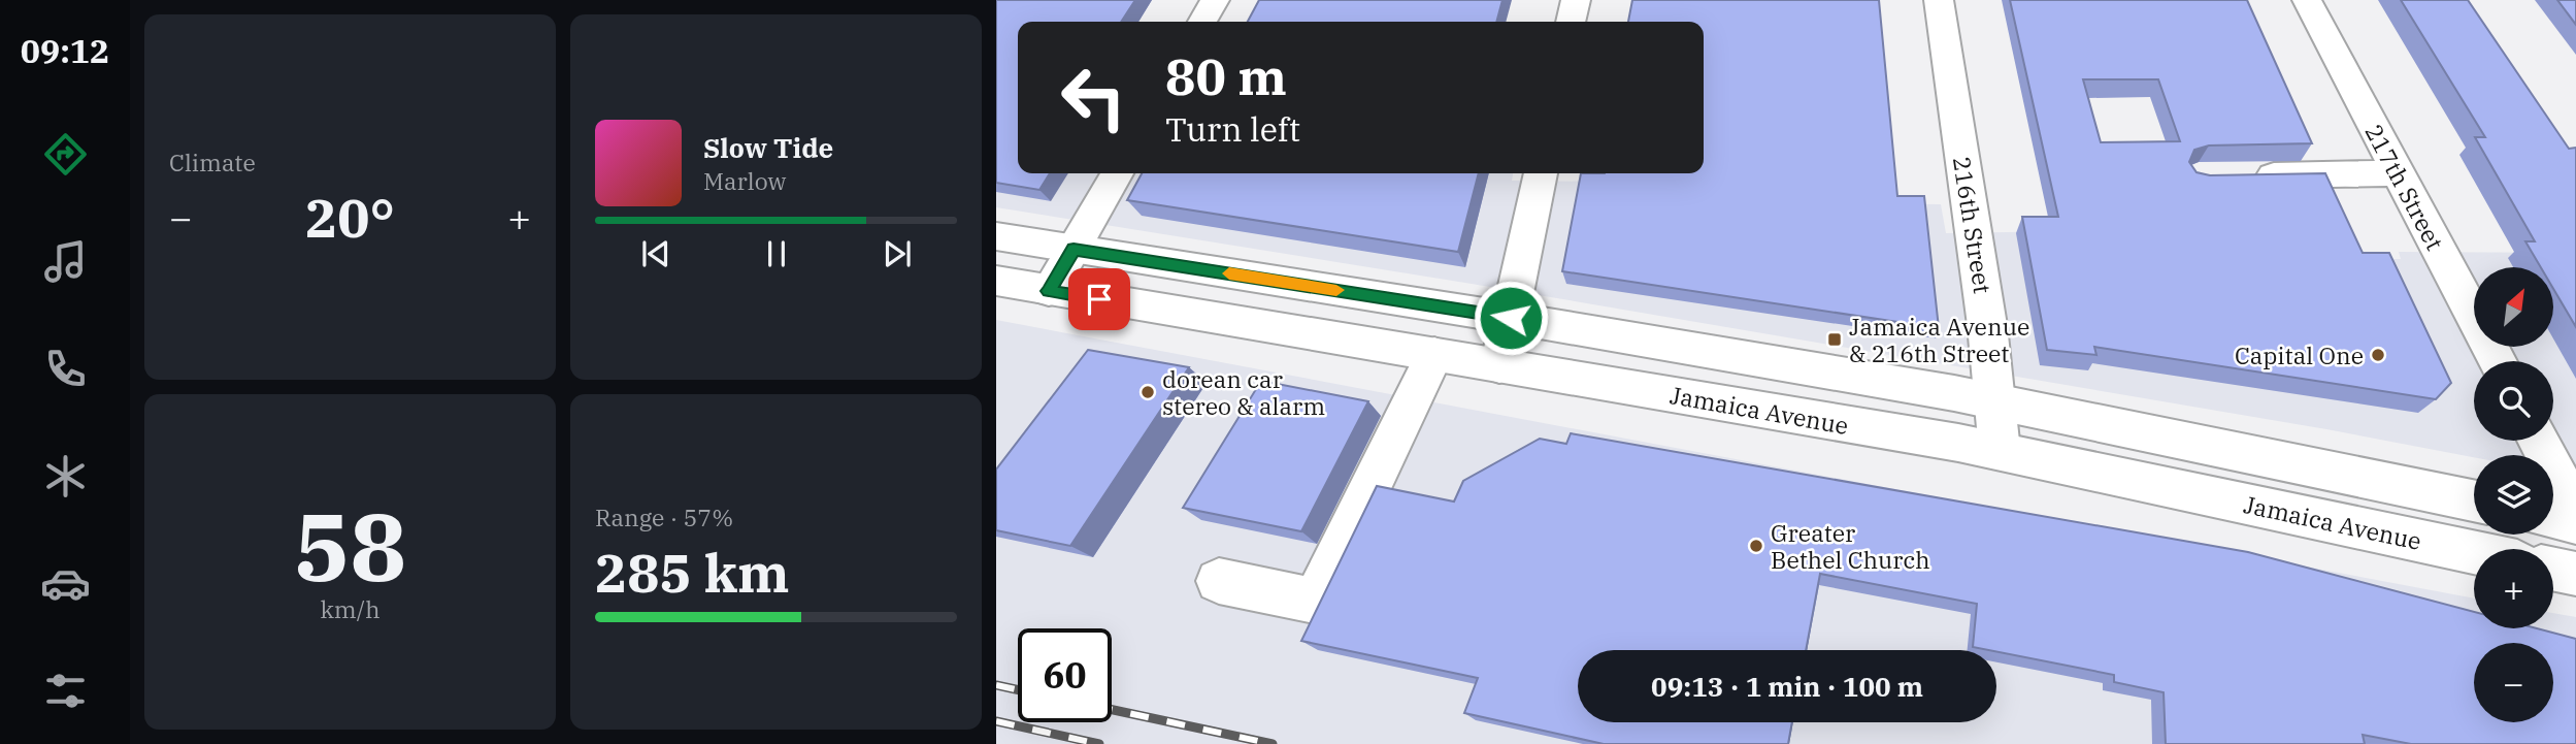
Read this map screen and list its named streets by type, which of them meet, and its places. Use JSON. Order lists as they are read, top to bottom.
{
  "streets": {
    "main road": ["217th Street", "216th Street", "Jamaica Avenue"]
  },
  "crossings": [
    ["216th Street", "Jamaica Avenue"]
  ],
  "places": {
    "transit": ["Jamaica Avenue & 216th Street"],
    "other": ["Capital One", "dorean car stereo & alarm", "Greater Bethel Church"]
  },
  "north": "top right",
  "page": {
    "tabs": "09:12",
    "tile": [
      "Climate",
      ["58", "km/h"],
      ["Range · 57%", "285 km"]
    ],
    "turn": ["80 m", "Turn left"],
    "song": ["Slow Tide", "Marlow"],
    "heat": ["−", "20°", "+"],
    "map_buttons": ["+", "−"],
    "limit": "60",
    "trip": "09:13 · 1 min · 100 m"
  }
}
